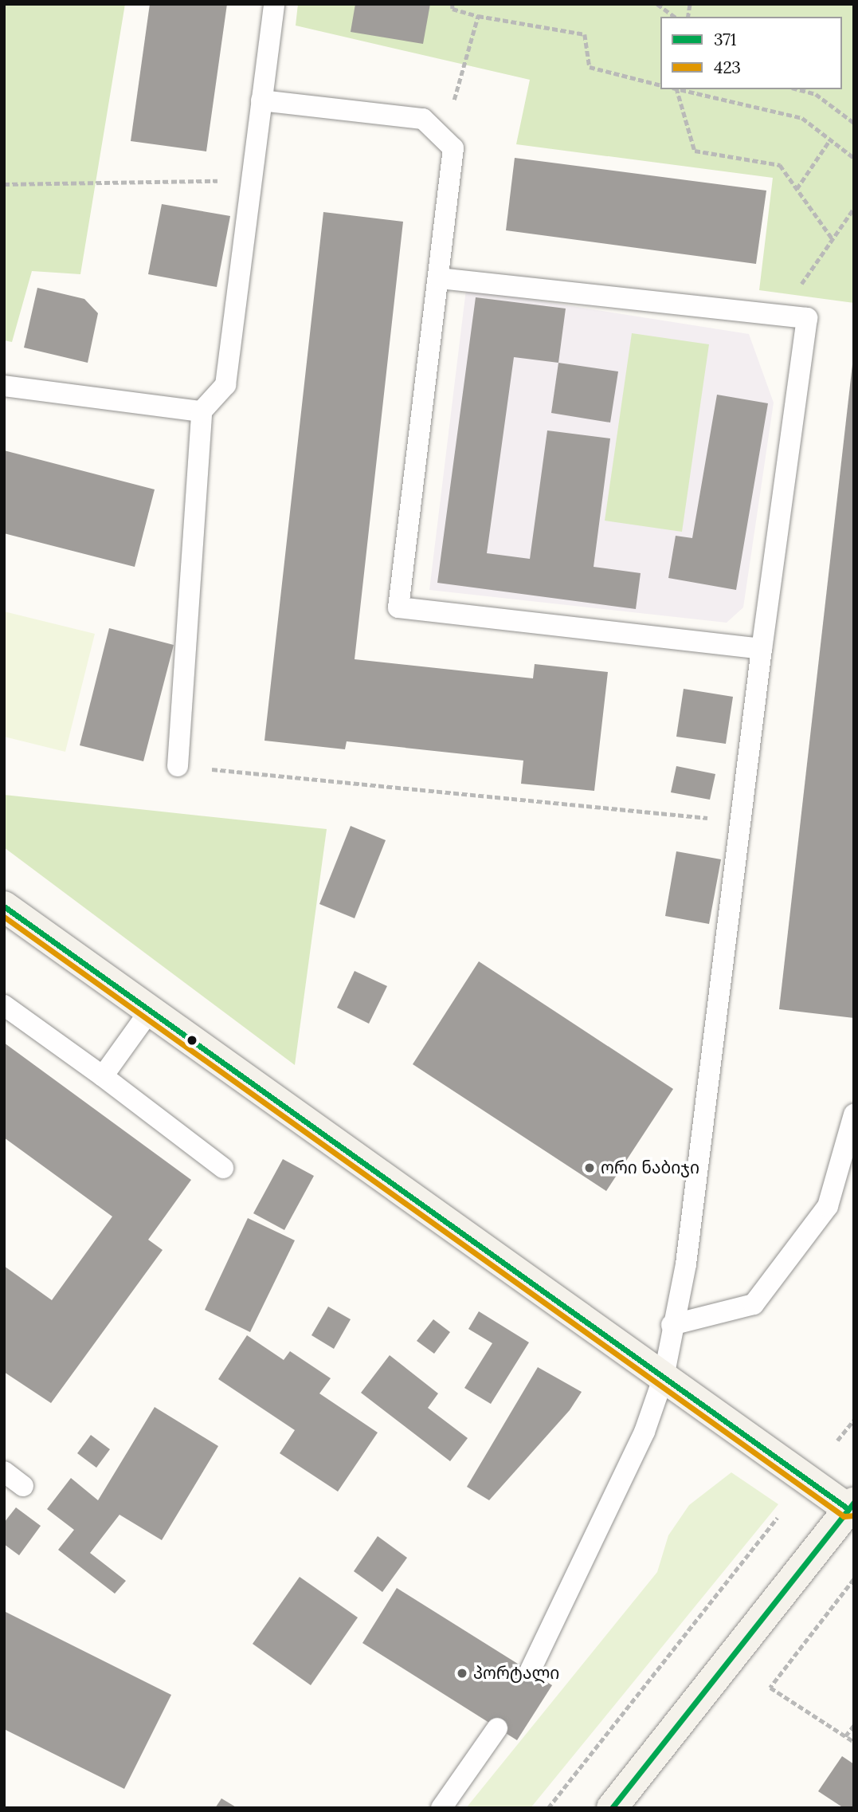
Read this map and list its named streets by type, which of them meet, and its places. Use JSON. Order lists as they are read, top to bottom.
{
  "places": ["ორი ნაბიჯი", "პორტალი"],
  "lines": ["transit line 371", "transit line 423"],
  "legend": ["371", "423"]
}
